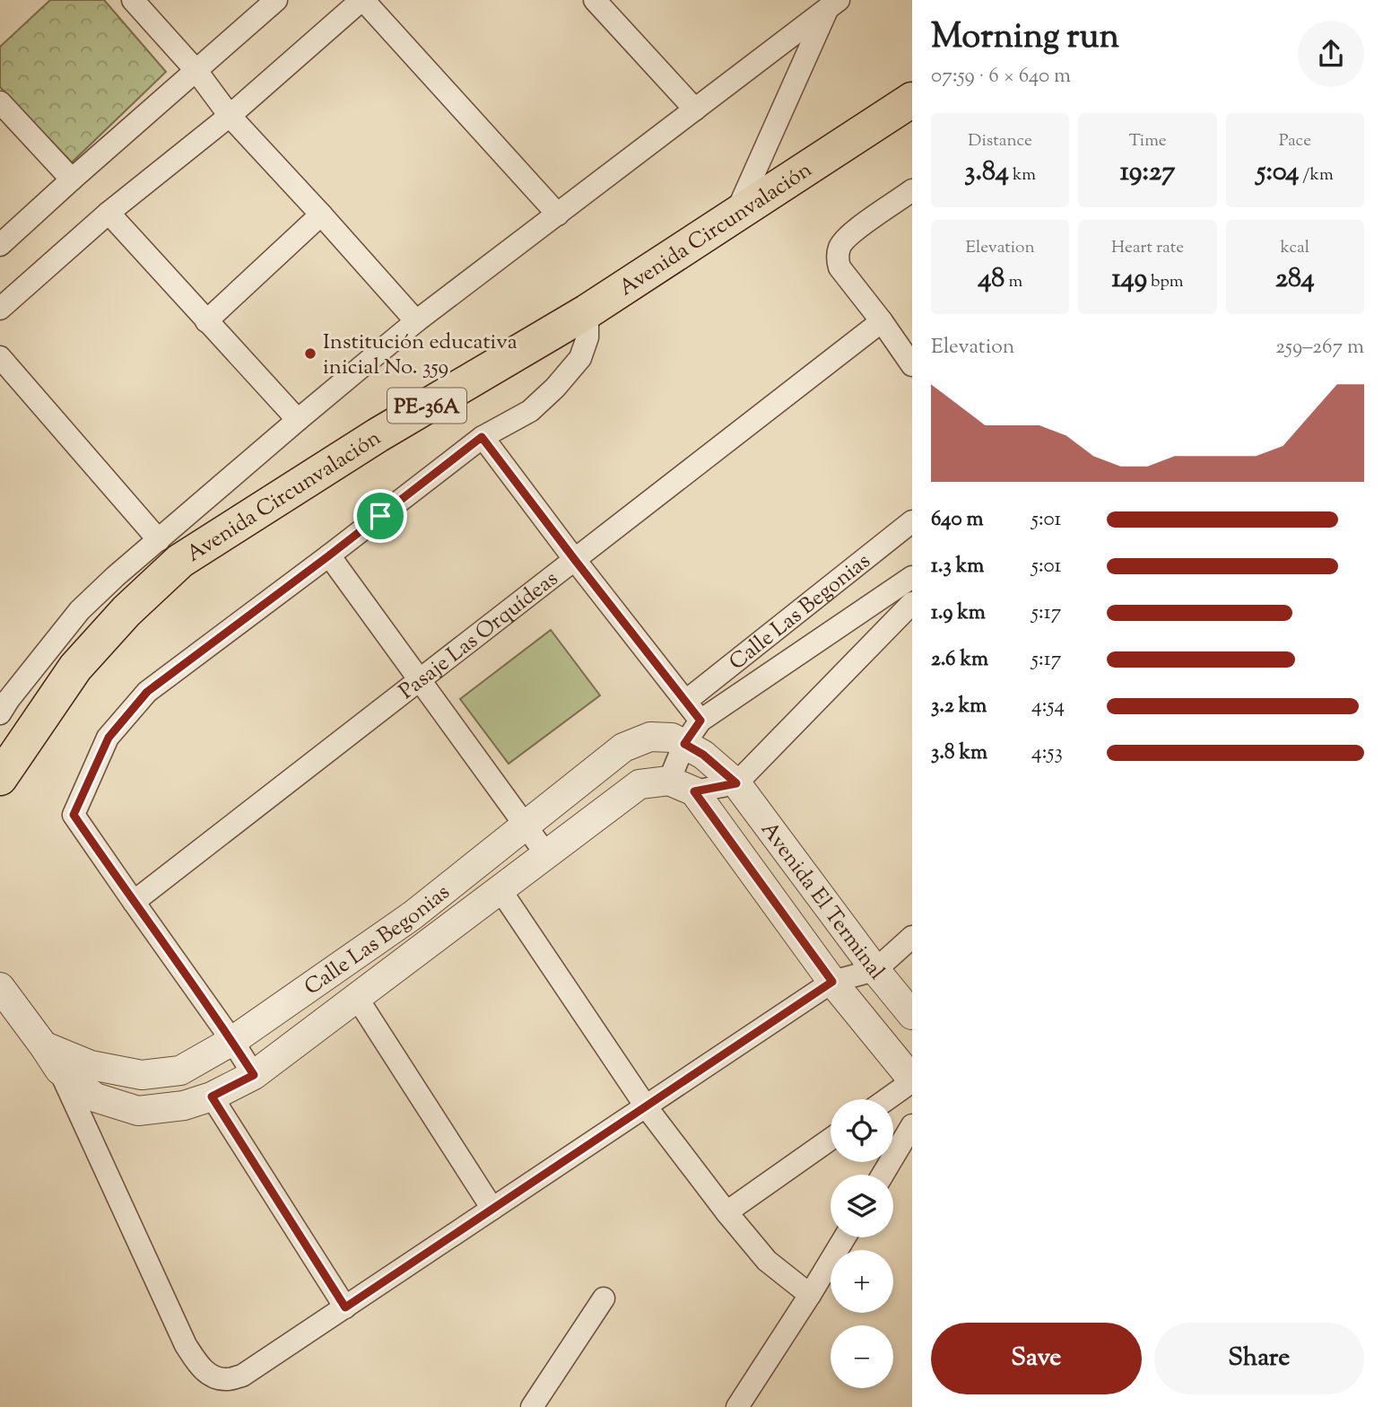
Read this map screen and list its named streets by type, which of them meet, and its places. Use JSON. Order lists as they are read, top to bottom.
{
  "streets": {
    "highway": ["Avenida Circunvalación", "PE-36A"],
    "street": ["Calle Las Begonias", "Pasaje Las Orquídeas", "Avenida El Terminal"]
  },
  "crossings": [
    ["Calle Las Begonias", "Avenida El Terminal"]
  ],
  "places": ["Institución educativa inicial No. 359"],
  "page": {
    "heading": ["Morning run", "07:59 · 6 × 640 m"],
    "stats": [
      ["Distance", "3.84 km"],
      ["Time", "19:27"],
      ["Pace", "5:04 /km"],
      ["Elevation", "48 m"],
      ["Heart rate", "149 bpm"],
      ["kcal", "284"]
    ],
    "chart": ["Elevation", "259–267 m"],
    "list": [
      {
        "name": "640 m",
        "note": "5:01"
      },
      {
        "name": "1.3 km",
        "note": "5:01"
      },
      {
        "name": "1.9 km",
        "note": "5:17"
      },
      {
        "name": "2.6 km",
        "note": "5:17"
      },
      {
        "name": "3.2 km",
        "note": "4:54"
      },
      {
        "name": "3.8 km",
        "note": "4:53"
      }
    ],
    "map_buttons": ["+", "−"],
    "buttons": ["Save", "Share"]
  }
}
